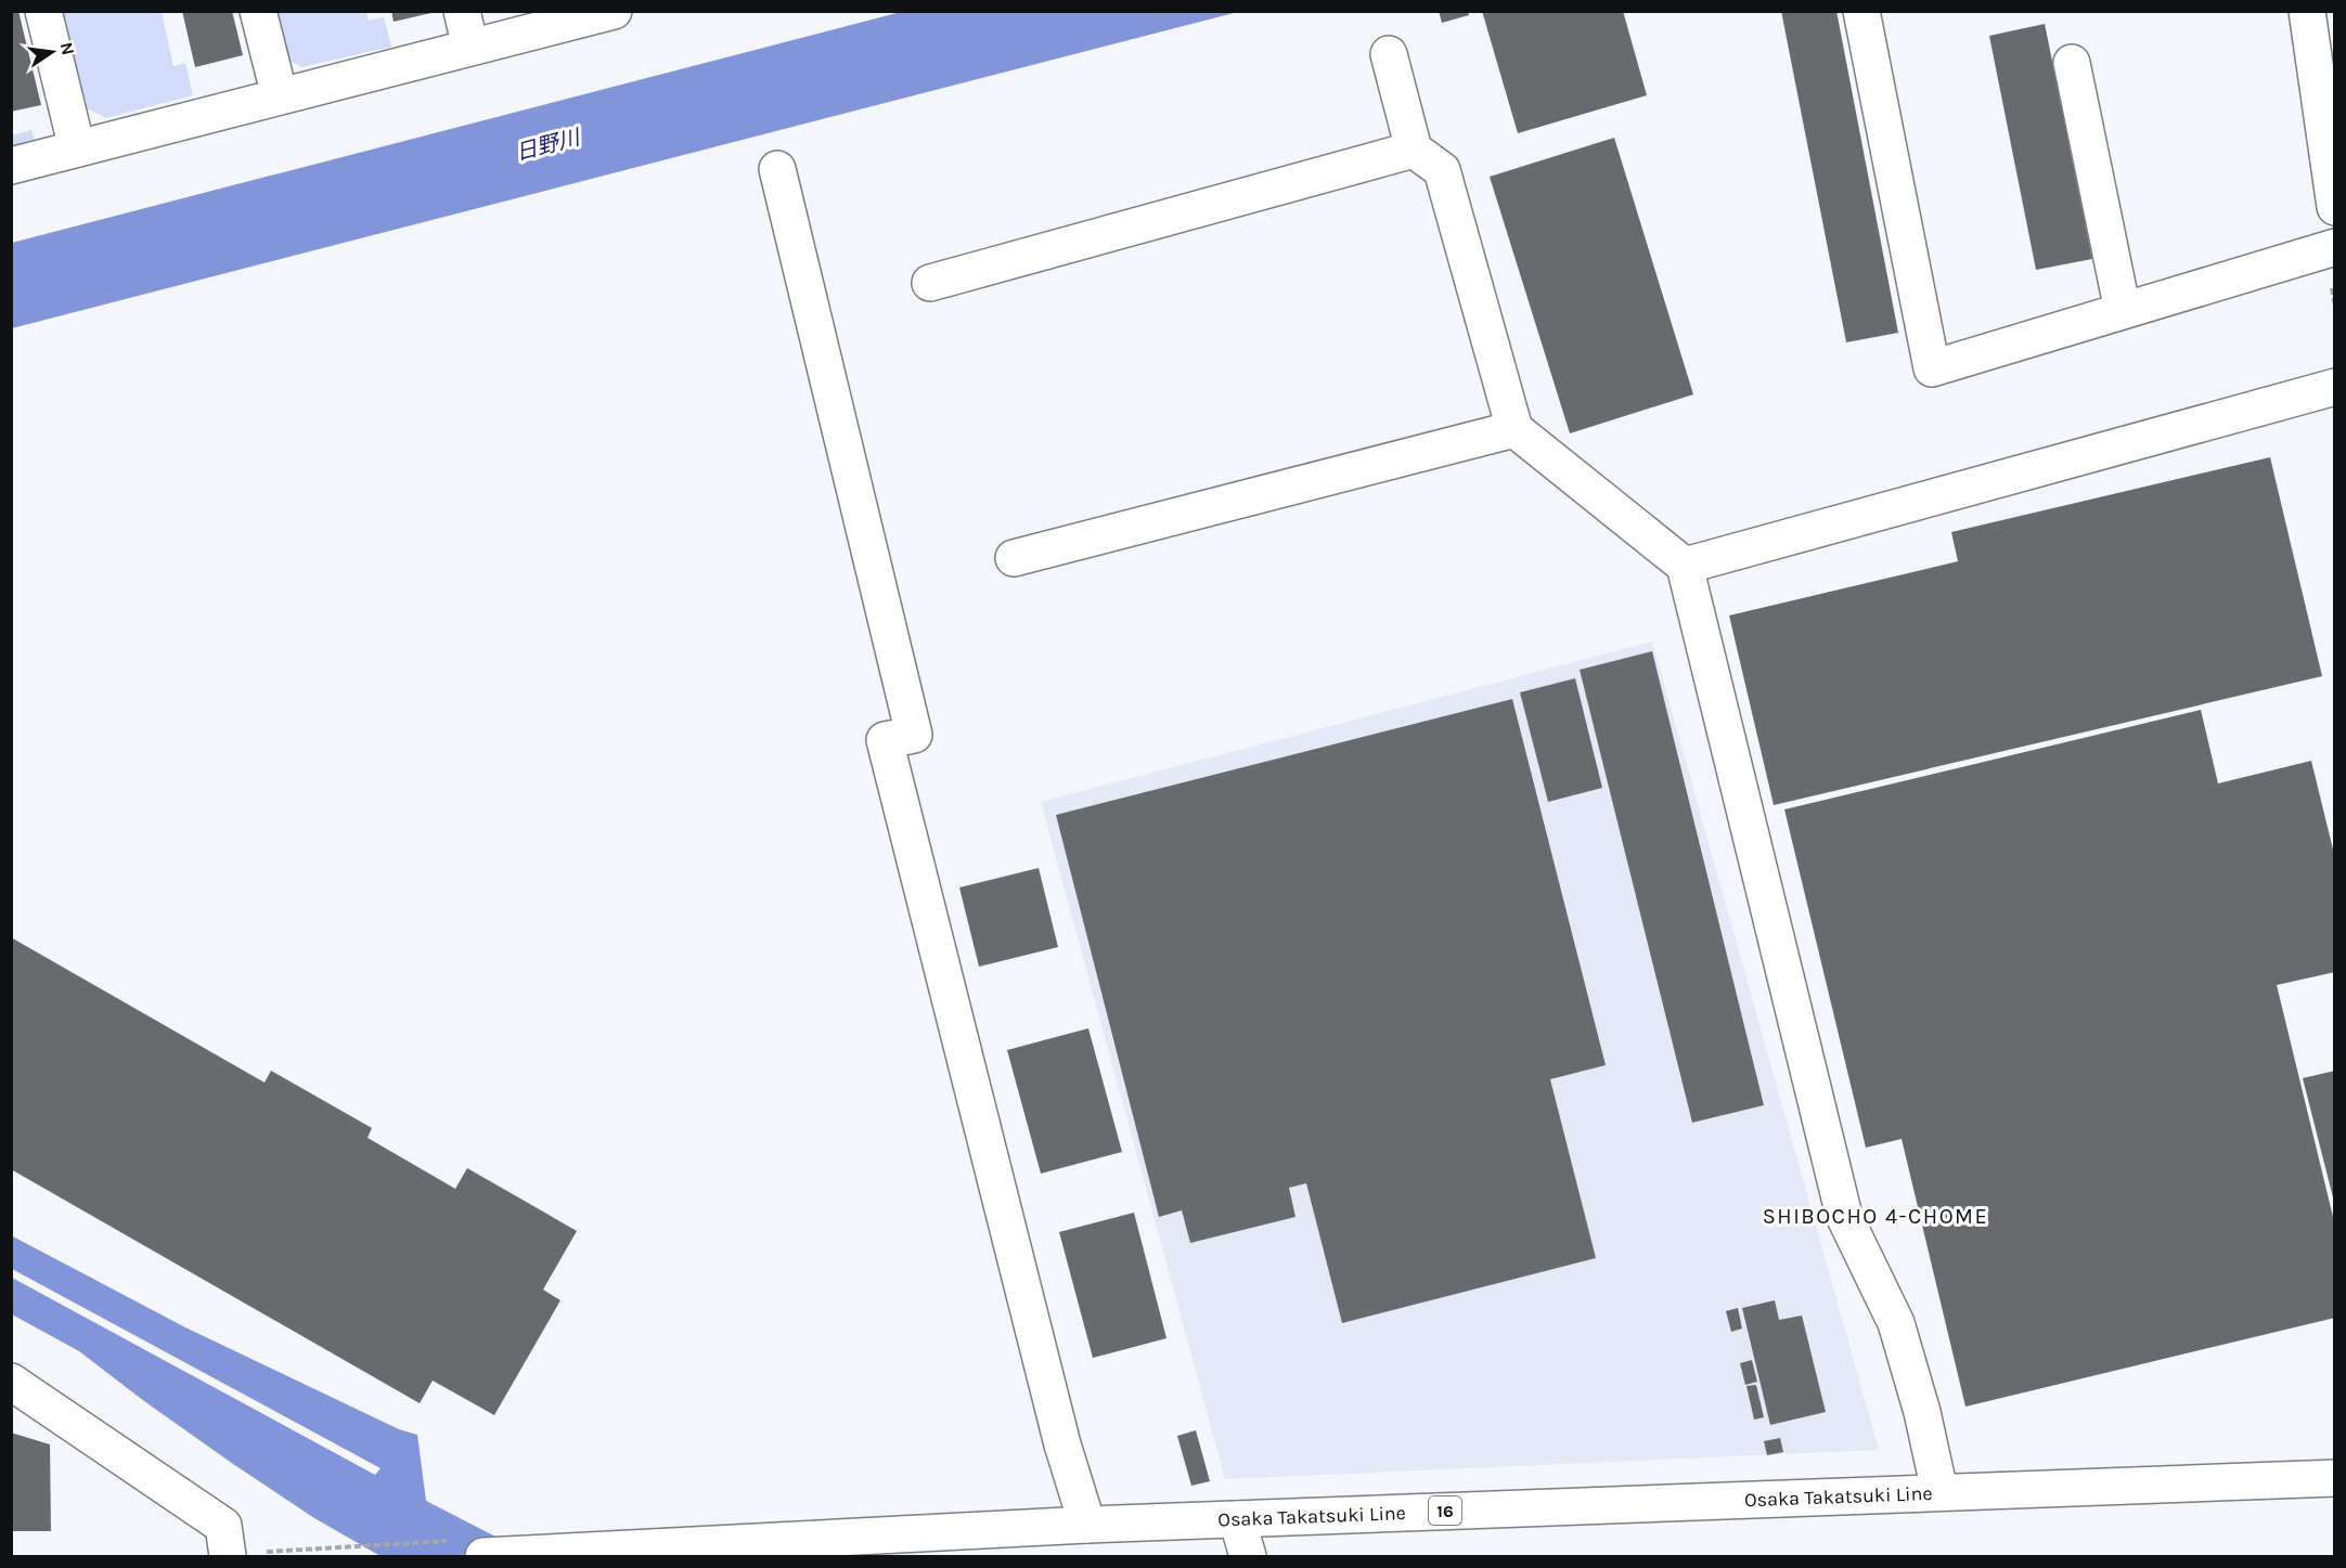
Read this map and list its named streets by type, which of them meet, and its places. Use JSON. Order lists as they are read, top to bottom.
{
  "streets": {
    "street": ["Osaka Takatsuki Line", "16"]
  },
  "districts": ["SHIBOCHO 4-CHOME"],
  "water": ["日野川"],
  "north": "right"
}
